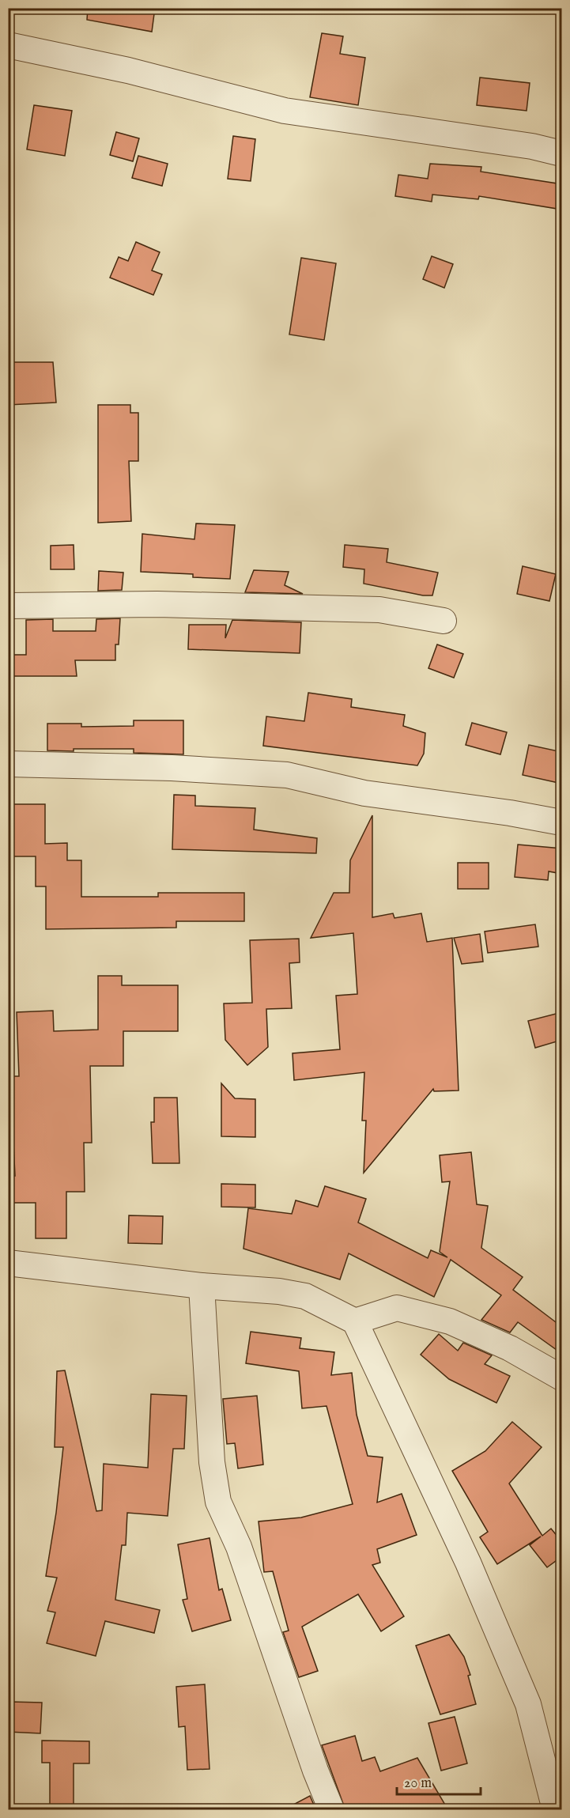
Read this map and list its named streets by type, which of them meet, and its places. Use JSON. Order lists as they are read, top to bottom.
{
  "scale_bar": "20 m"
}
